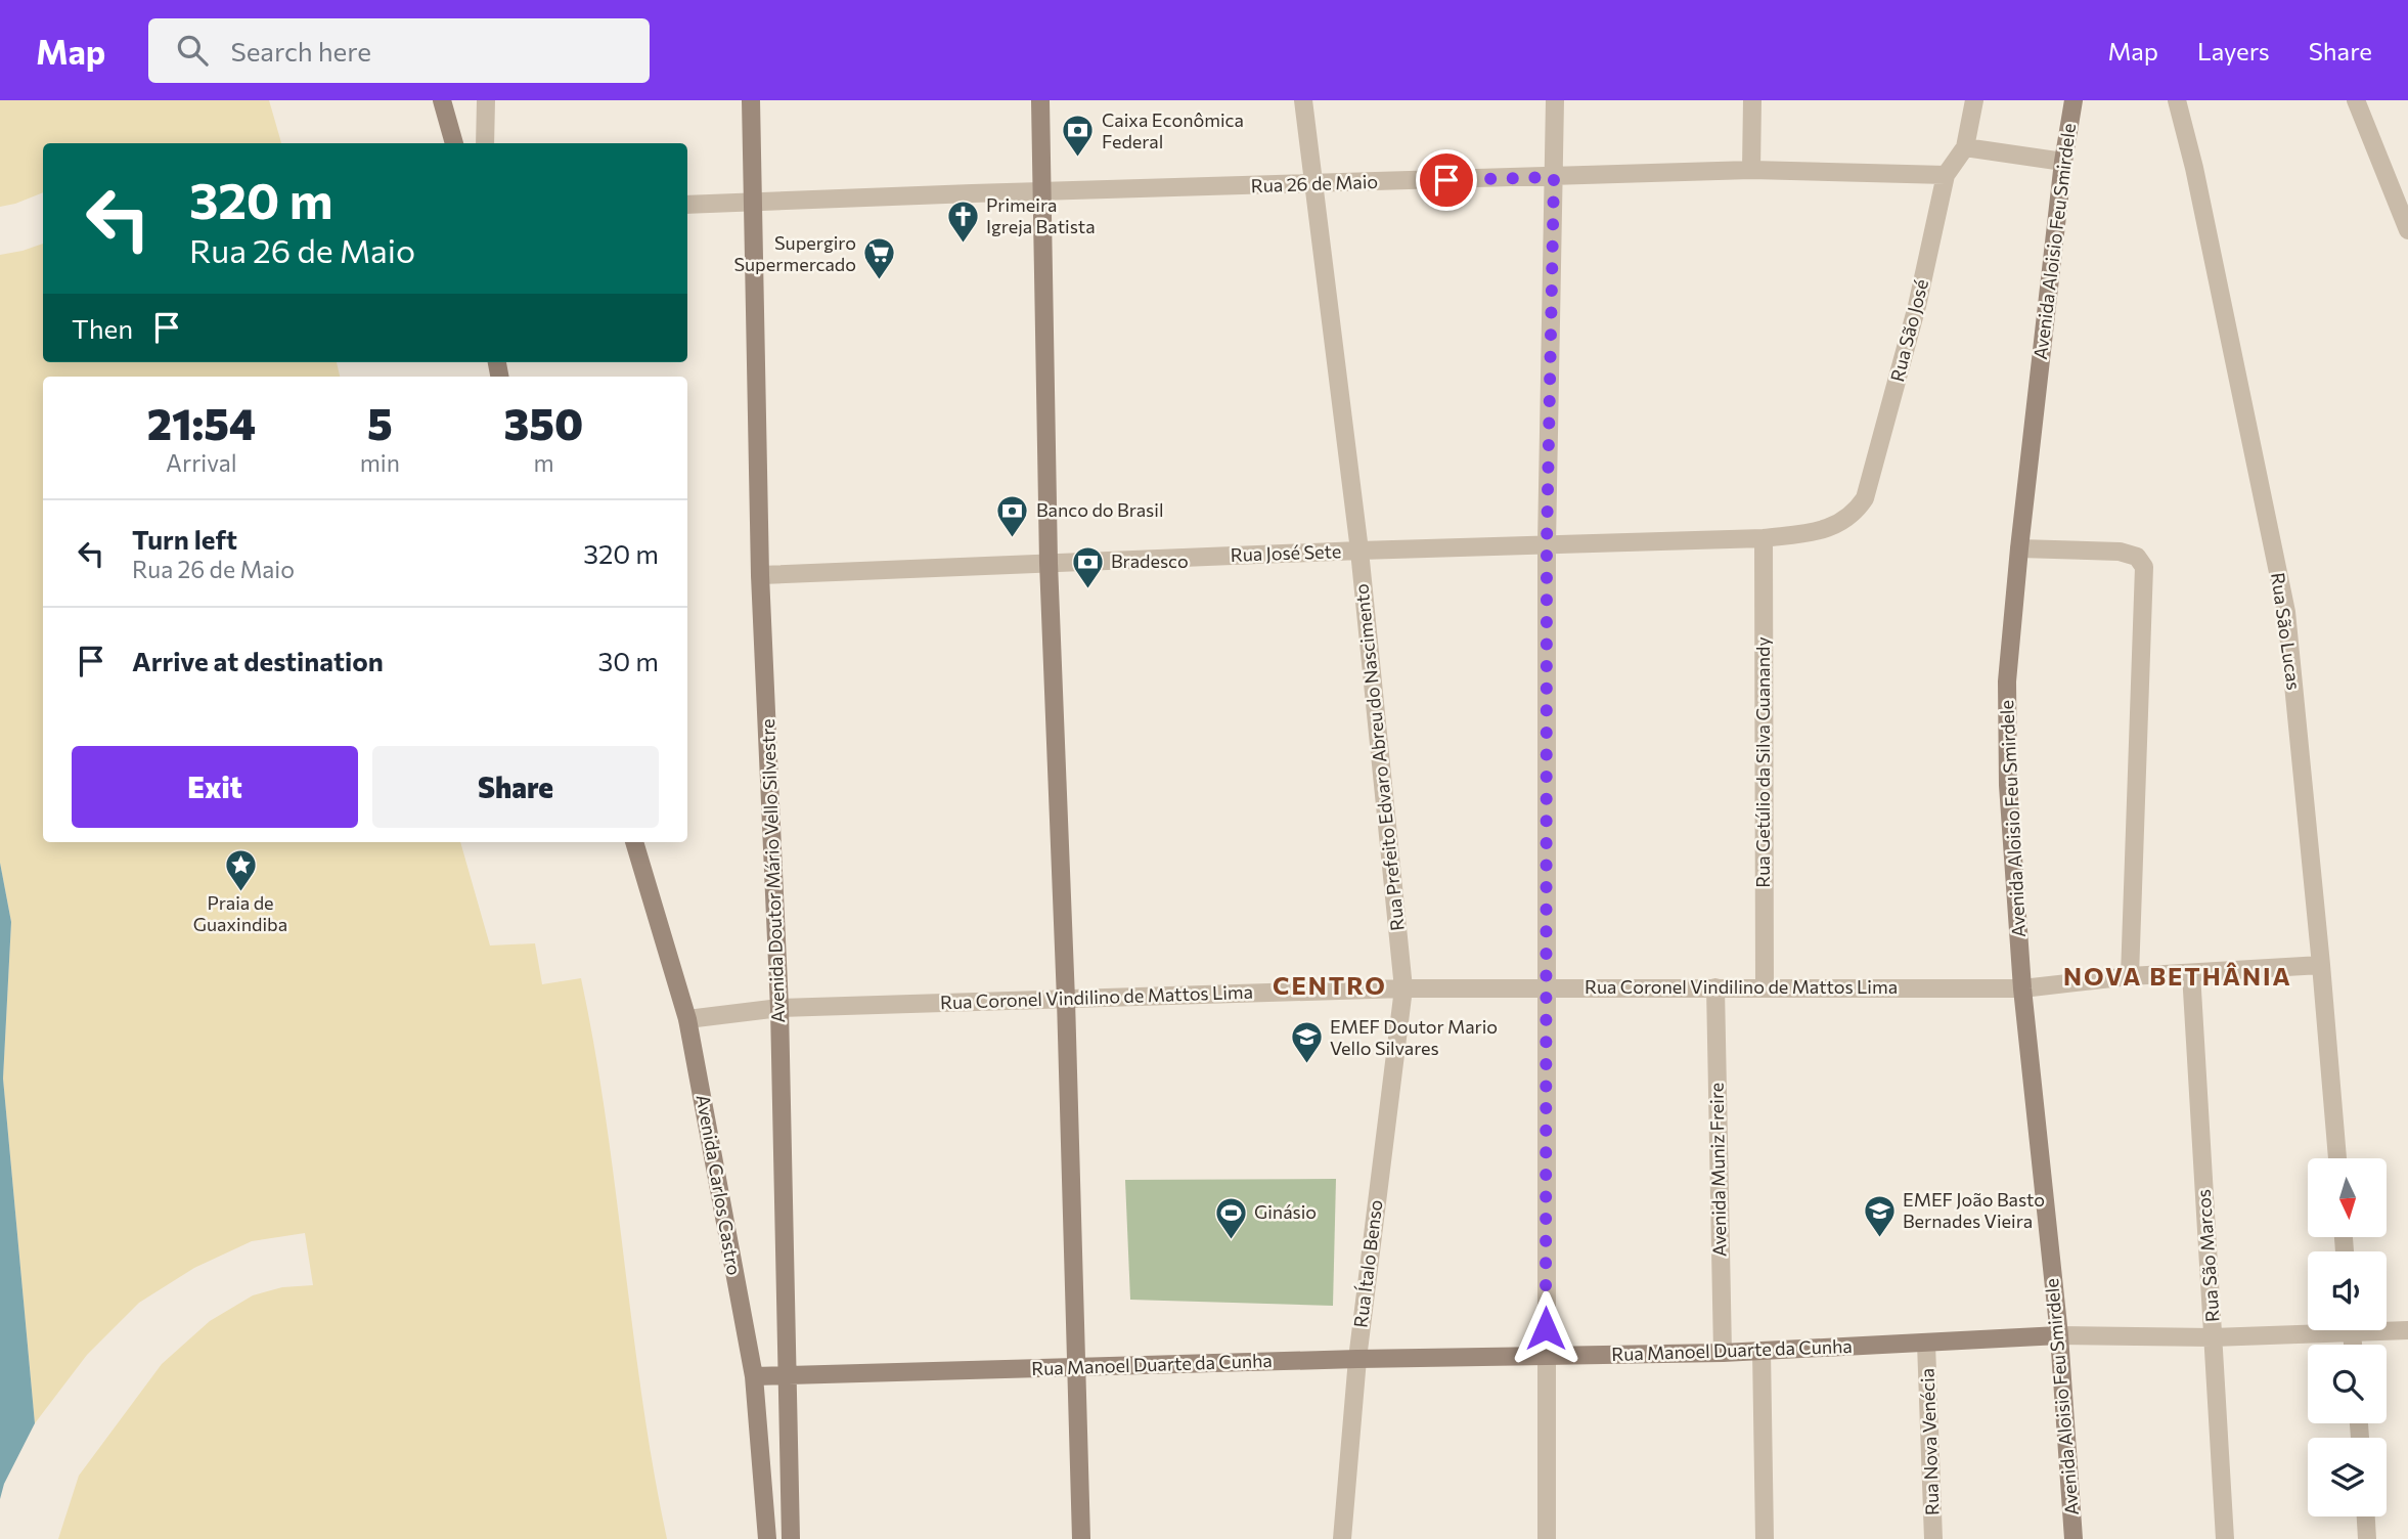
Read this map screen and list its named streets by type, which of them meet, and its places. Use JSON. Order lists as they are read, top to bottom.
{
  "streets": {
    "street": [
      "Rua 26 de Maio",
      "Avenida Aloisio Feu Smirdele",
      "Rua São José",
      "Rua José Sete",
      "Rua São Lucas",
      "Rua Prefeito Edvaro Abreu do Nascimento",
      "Rua Getúlio da Silva Guanandy",
      "Avenida Doutor Mário Vello Silvestre",
      "Rua Coronel Vindilino de Mattos Lima",
      "Avenida Muniz Freire",
      "Avenida Carlos Castro",
      "Rua São Marcos",
      "Rua Ítalo Benso",
      "Rua Manoel Duarte da Cunha",
      "Rua Nova Venécia"
    ]
  },
  "crossings": [
    ["Rua 26 de Maio", "Rua São José"],
    ["Rua 26 de Maio", "Rua Prefeito Edvaro Abreu do Nascimento"],
    ["Rua 26 de Maio", "Avenida Doutor Mário Vello Silvestre"],
    ["Avenida Aloisio Feu Smirdele", "Rua Coronel Vindilino de Mattos Lima"],
    ["Avenida Aloisio Feu Smirdele", "Rua Manoel Duarte da Cunha"],
    ["Rua São José", "Rua José Sete"],
    ["Rua José Sete", "Rua Prefeito Edvaro Abreu do Nascimento"],
    ["Rua José Sete", "Rua Getúlio da Silva Guanandy"],
    ["Rua José Sete", "Avenida Doutor Mário Vello Silvestre"],
    ["Rua São Lucas", "Rua Coronel Vindilino de Mattos Lima"],
    ["Rua Prefeito Edvaro Abreu do Nascimento", "Rua Coronel Vindilino de Mattos Lima"],
    ["Rua Prefeito Edvaro Abreu do Nascimento", "Rua Ítalo Benso"],
    ["Rua Getúlio da Silva Guanandy", "Rua Coronel Vindilino de Mattos Lima"],
    ["Avenida Doutor Mário Vello Silvestre", "Rua Coronel Vindilino de Mattos Lima"],
    ["Avenida Doutor Mário Vello Silvestre", "Rua Manoel Duarte da Cunha"],
    ["Rua Coronel Vindilino de Mattos Lima", "Avenida Muniz Freire"],
    ["Rua Coronel Vindilino de Mattos Lima", "Avenida Carlos Castro"],
    ["Rua Coronel Vindilino de Mattos Lima", "Rua São Marcos"],
    ["Rua Coronel Vindilino de Mattos Lima", "Rua Ítalo Benso"],
    ["Avenida Muniz Freire", "Rua Manoel Duarte da Cunha"],
    ["Avenida Carlos Castro", "Rua Manoel Duarte da Cunha"],
    ["Rua São Marcos", "Rua Manoel Duarte da Cunha"],
    ["Rua Ítalo Benso", "Rua Manoel Duarte da Cunha"],
    ["Rua Manoel Duarte da Cunha", "Rua Nova Venécia"]
  ],
  "districts": ["NOVA BETHÂNIA", "CENTRO"],
  "places": {
    "bank": ["Caixa Econômica Federal", "Banco do Brasil", "Bradesco"],
    "church": ["Primeira Igreja Batista"],
    "supermarket": ["Supergiro Supermercado"],
    "place": ["Praia de Guaxindiba"],
    "school or university": ["EMEF Doutor Mario Vello Silvares", "EMEF João Basto Bernades Vieira"],
    "sports": ["Ginásio"]
  },
  "north": "bottom",
  "page": {
    "header": "Map",
    "search": "Search here",
    "nav": ["Map", "Layers", "Share"],
    "turn": ["320 m", "Rua 26 de Maio"],
    "then": "Then",
    "eta": [
      "21:54",
      "Arrival",
      "5",
      "min",
      "350",
      "m"
    ],
    "list": [
      {
        "name": "Turn left",
        "note": "Rua 26 de Maio",
        "value": "320 m"
      },
      {
        "name": "Arrive at destination",
        "value": "30 m"
      }
    ],
    "buttons": ["Exit", "Share"]
  }
}
